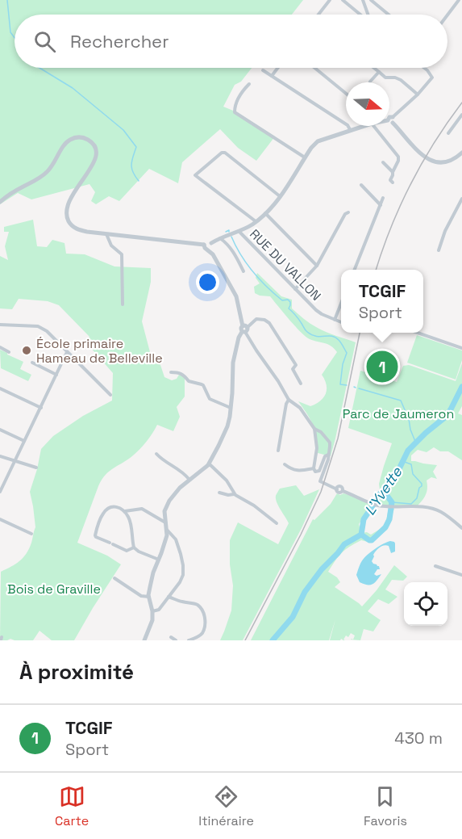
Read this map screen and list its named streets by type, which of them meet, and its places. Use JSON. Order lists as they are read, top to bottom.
{
  "streets": {
    "street": ["RUE DU VALLON"]
  },
  "water": ["L'Yvette"],
  "parks": ["Parc de Jaumeron", "Bois de Graville"],
  "places": ["École primaire Hameau de Belleville"],
  "north": "right",
  "page": {
    "search": "Rechercher",
    "popup": ["TCGIF", "Sport"],
    "pins": "1",
    "heading": "À proximité",
    "list": [
      {
        "mark": "1",
        "name": "TCGIF",
        "note": "Sport",
        "value": "430 m"
      }
    ],
    "nav": ["Carte", "Itinéraire", "Favoris"]
  }
}
